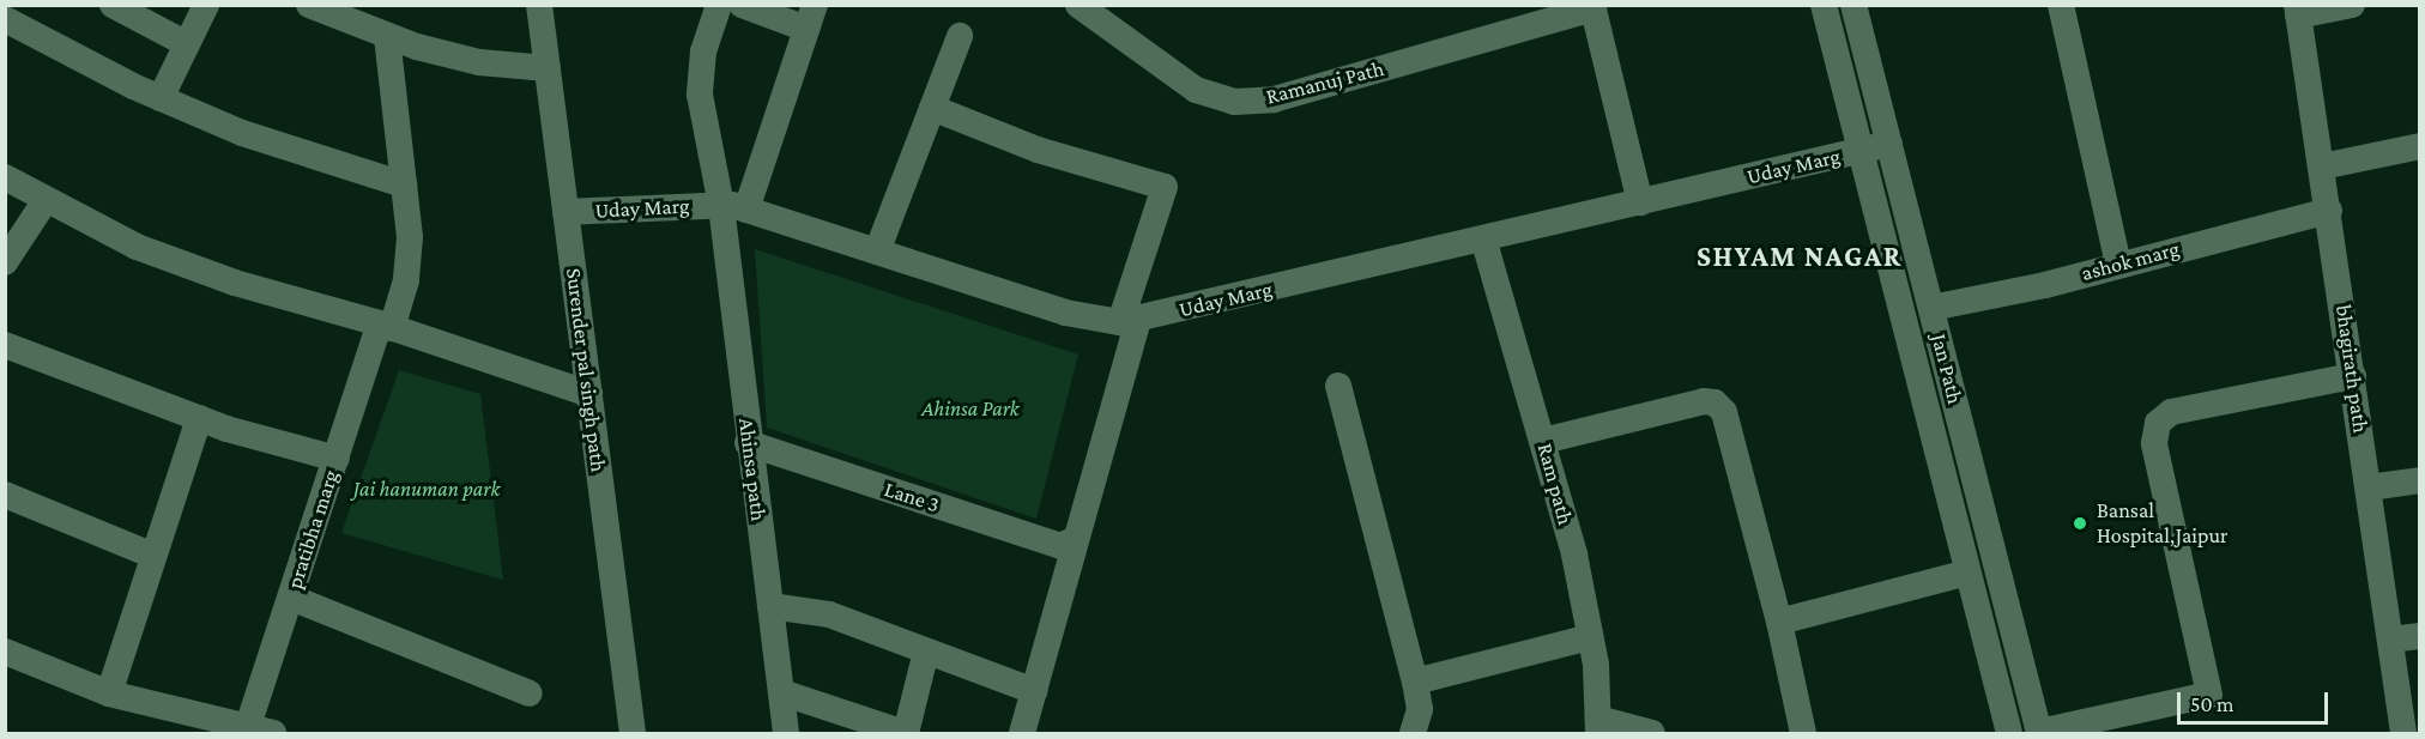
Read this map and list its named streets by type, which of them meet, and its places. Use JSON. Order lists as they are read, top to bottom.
{
  "streets": {
    "street": [
      "Ramanuj Path",
      "Uday Marg",
      "ashok marg",
      "Jan Path",
      "bhagirath path",
      "Surender pal singh path",
      "Ahinsa path",
      "Ram path",
      "Lane 3",
      "pratibha marg"
    ]
  },
  "crossings": [
    ["Uday Marg", "Jan Path"],
    ["Uday Marg", "Surender pal singh path"],
    ["Uday Marg", "Ahinsa path"],
    ["Uday Marg", "Ram path"],
    ["ashok marg", "Jan Path"],
    ["ashok marg", "bhagirath path"],
    ["Ahinsa path", "Lane 3"]
  ],
  "districts": ["SHYAM NAGAR"],
  "parks": ["Ahinsa Park", "Jai hanuman park"],
  "places": ["Bansal Hospital,Jaipur"],
  "scale_bar": "50 m"
}
